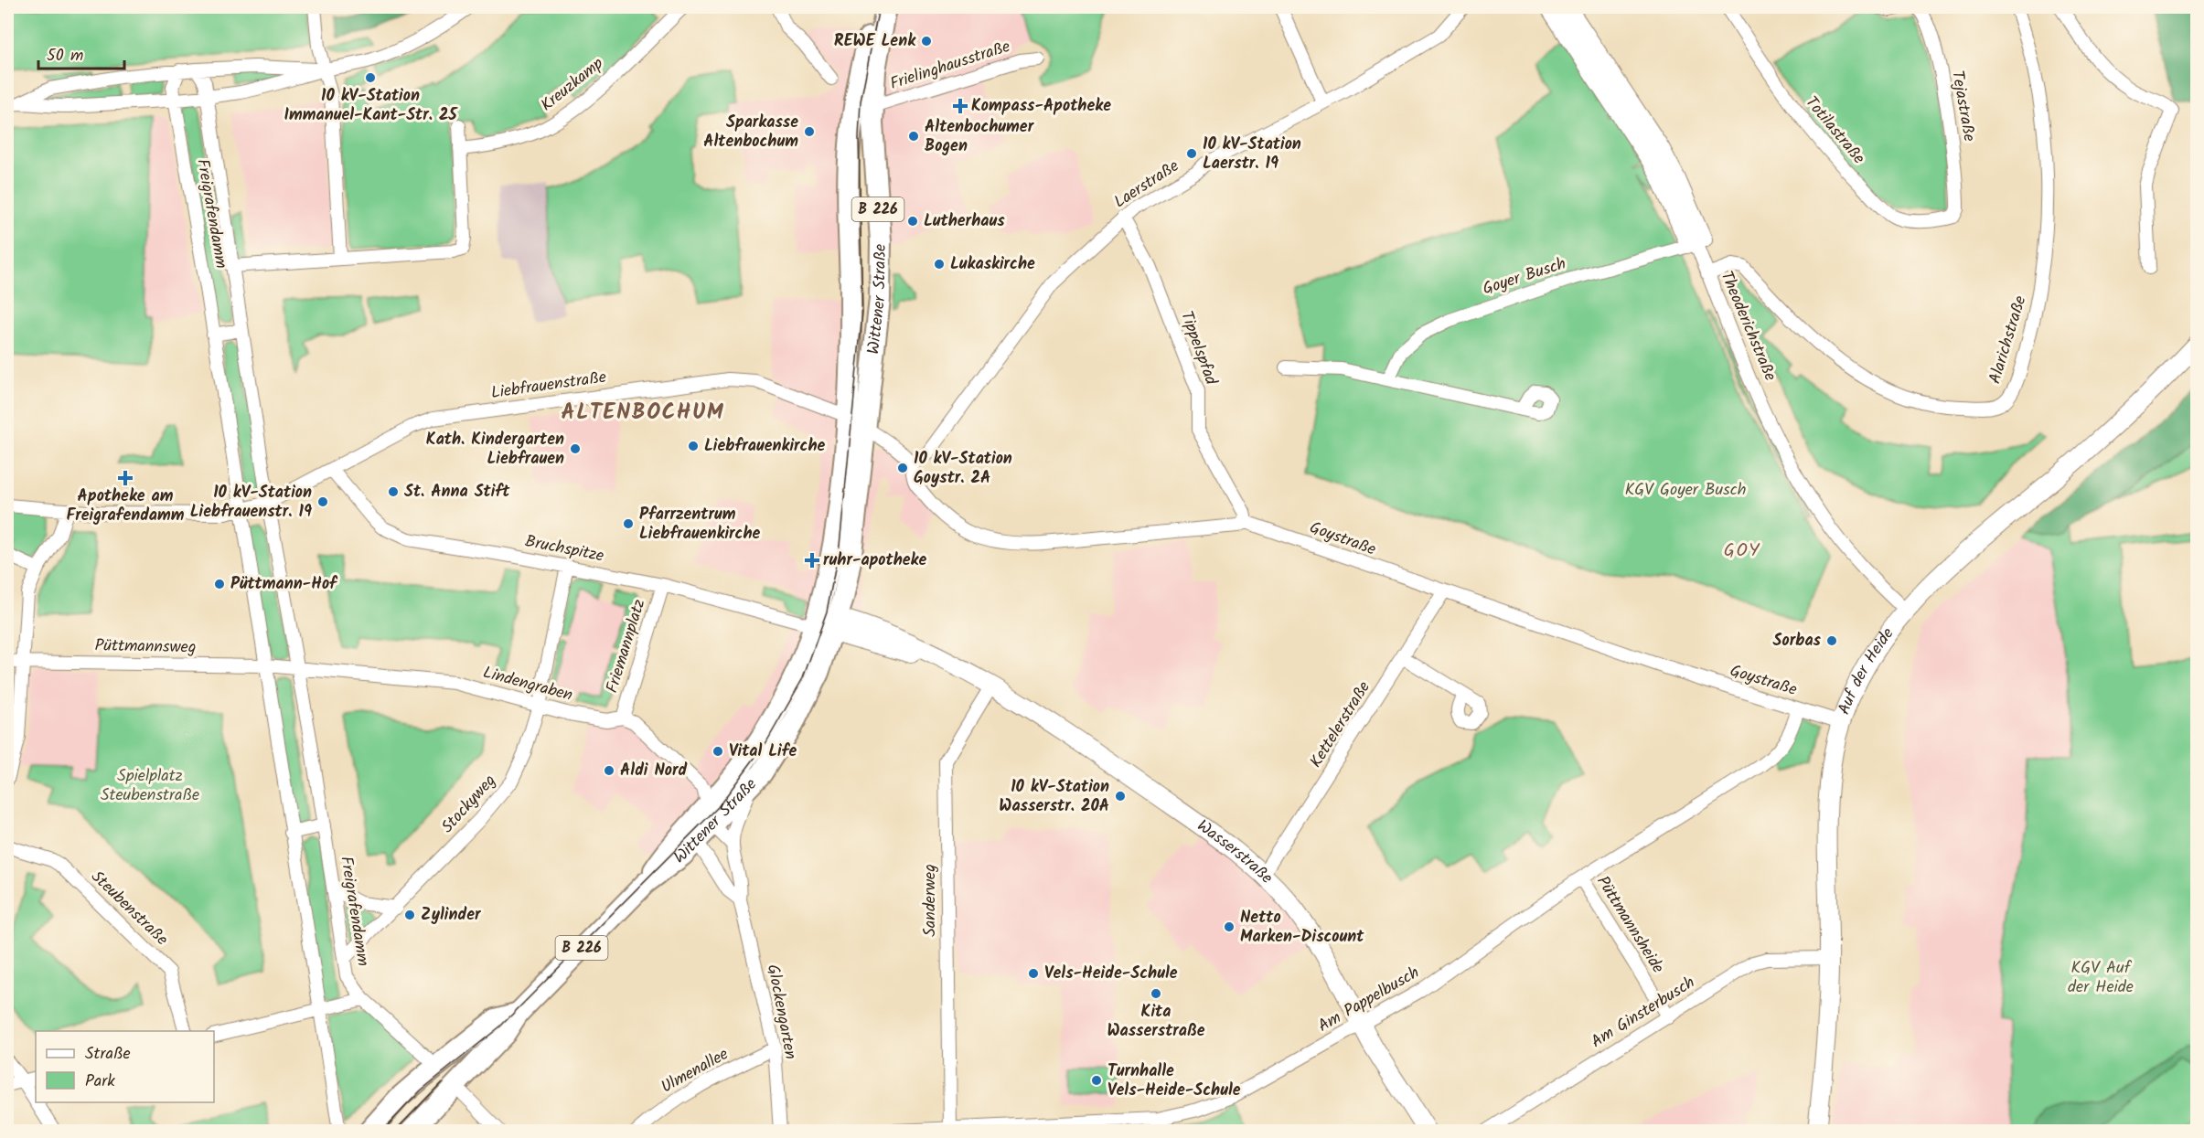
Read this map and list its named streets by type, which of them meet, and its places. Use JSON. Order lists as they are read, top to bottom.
{
  "streets": {
    "main road": [
      "B 226",
      "Wittener Straße",
      "Auf der Heide",
      "Wasserstraße"
    ],
    "street": [
      "Frielinghausstraße",
      "Kreuzkamp",
      "Tejastraße",
      "Totilastraße",
      "Laerstraße",
      "Freigrafendamm",
      "Goyer Busch",
      "Theoderichstraße",
      "Alarichstraße",
      "Tippelspfad",
      "Liebfrauenstraße",
      "Goystraße",
      "Bruchspitze",
      "Friemannplatz",
      "Püttmannsweg",
      "Lindengraben",
      "Kettelerstraße",
      "Stockyweg",
      "Sanderweg",
      "Steubenstraße",
      "Püttmannsheide",
      "Am Pappelbusch",
      "Glockengarten",
      "Am Ginsterbusch",
      "Ulmenallee"
    ]
  },
  "crossings": [
    ["Frielinghausstraße", "Wittener Straße"],
    ["Tejastraße", "Totilastraße"],
    ["Laerstraße", "Tippelspfad"],
    ["Freigrafendamm", "Wittener Straße"],
    ["Freigrafendamm", "Liebfrauenstraße"],
    ["Freigrafendamm", "Püttmannsweg"],
    ["Freigrafendamm", "Lindengraben"],
    ["Freigrafendamm", "Stockyweg"],
    ["Goyer Busch", "Theoderichstraße"],
    ["Wittener Straße", "Liebfrauenstraße"],
    ["Wittener Straße", "Bruchspitze"],
    ["Wittener Straße", "Wasserstraße"],
    ["Wittener Straße", "Glockengarten"],
    ["Theoderichstraße", "Alarichstraße"],
    ["Theoderichstraße", "Auf der Heide"],
    ["Tippelspfad", "Goystraße"],
    ["Liebfrauenstraße", "Bruchspitze"],
    ["Goystraße", "Auf der Heide"],
    ["Goystraße", "Kettelerstraße"],
    ["Goystraße", "Am Pappelbusch"],
    ["Bruchspitze", "Friemannplatz"],
    ["Bruchspitze", "Wasserstraße"],
    ["Friemannplatz", "Lindengraben"],
    ["Auf der Heide", "Am Ginsterbusch"],
    ["Lindengraben", "Stockyweg"],
    ["Kettelerstraße", "Wasserstraße"],
    ["Wasserstraße", "Sanderweg"],
    ["Wasserstraße", "Am Pappelbusch"],
    ["Sanderweg", "Am Pappelbusch"],
    ["Püttmannsheide", "Am Pappelbusch"],
    ["Püttmannsheide", "Am Ginsterbusch"],
    ["Glockengarten", "Ulmenallee"]
  ],
  "districts": ["ALTENBOCHUM", "GOY"],
  "parks": ["KGV Goyer Busch", "Spielplatz Steubenstraße", "KGV Auf der Heide"],
  "places": {
    "other": [
      "REWE Lenk",
      "10 kV-Station Immanuel-Kant-Str. 25",
      "Sparkasse Altenbochum",
      "Altenbochumer Bogen",
      "10 kV-Station Laerstr. 19",
      "Lutherhaus",
      "Lukaskirche",
      "Liebfrauenkirche",
      "Kath. Kindergarten Liebfrauen",
      "10 kV-Station Goystr. 2A",
      "St. Anna Stift",
      "10 kV-Station Liebfrauenstr. 19",
      "Pfarrzentrum Liebfrauenkirche",
      "Püttmann-Hof",
      "Sorbas",
      "Vital Life",
      "Aldi Nord",
      "10 kV-Station Wasserstr. 20A",
      "Zylinder",
      "Netto Marken-Discount",
      "Vels-Heide-Schule",
      "Kita Wasserstraße",
      "Turnhalle Vels-Heide-Schule"
    ],
    "health": ["Kompass-Apotheke", "Apotheke am Freigrafendamm", "ruhr-apotheke"]
  },
  "legend": ["Straße", "Park"],
  "scale_bar": "50 m"
}
